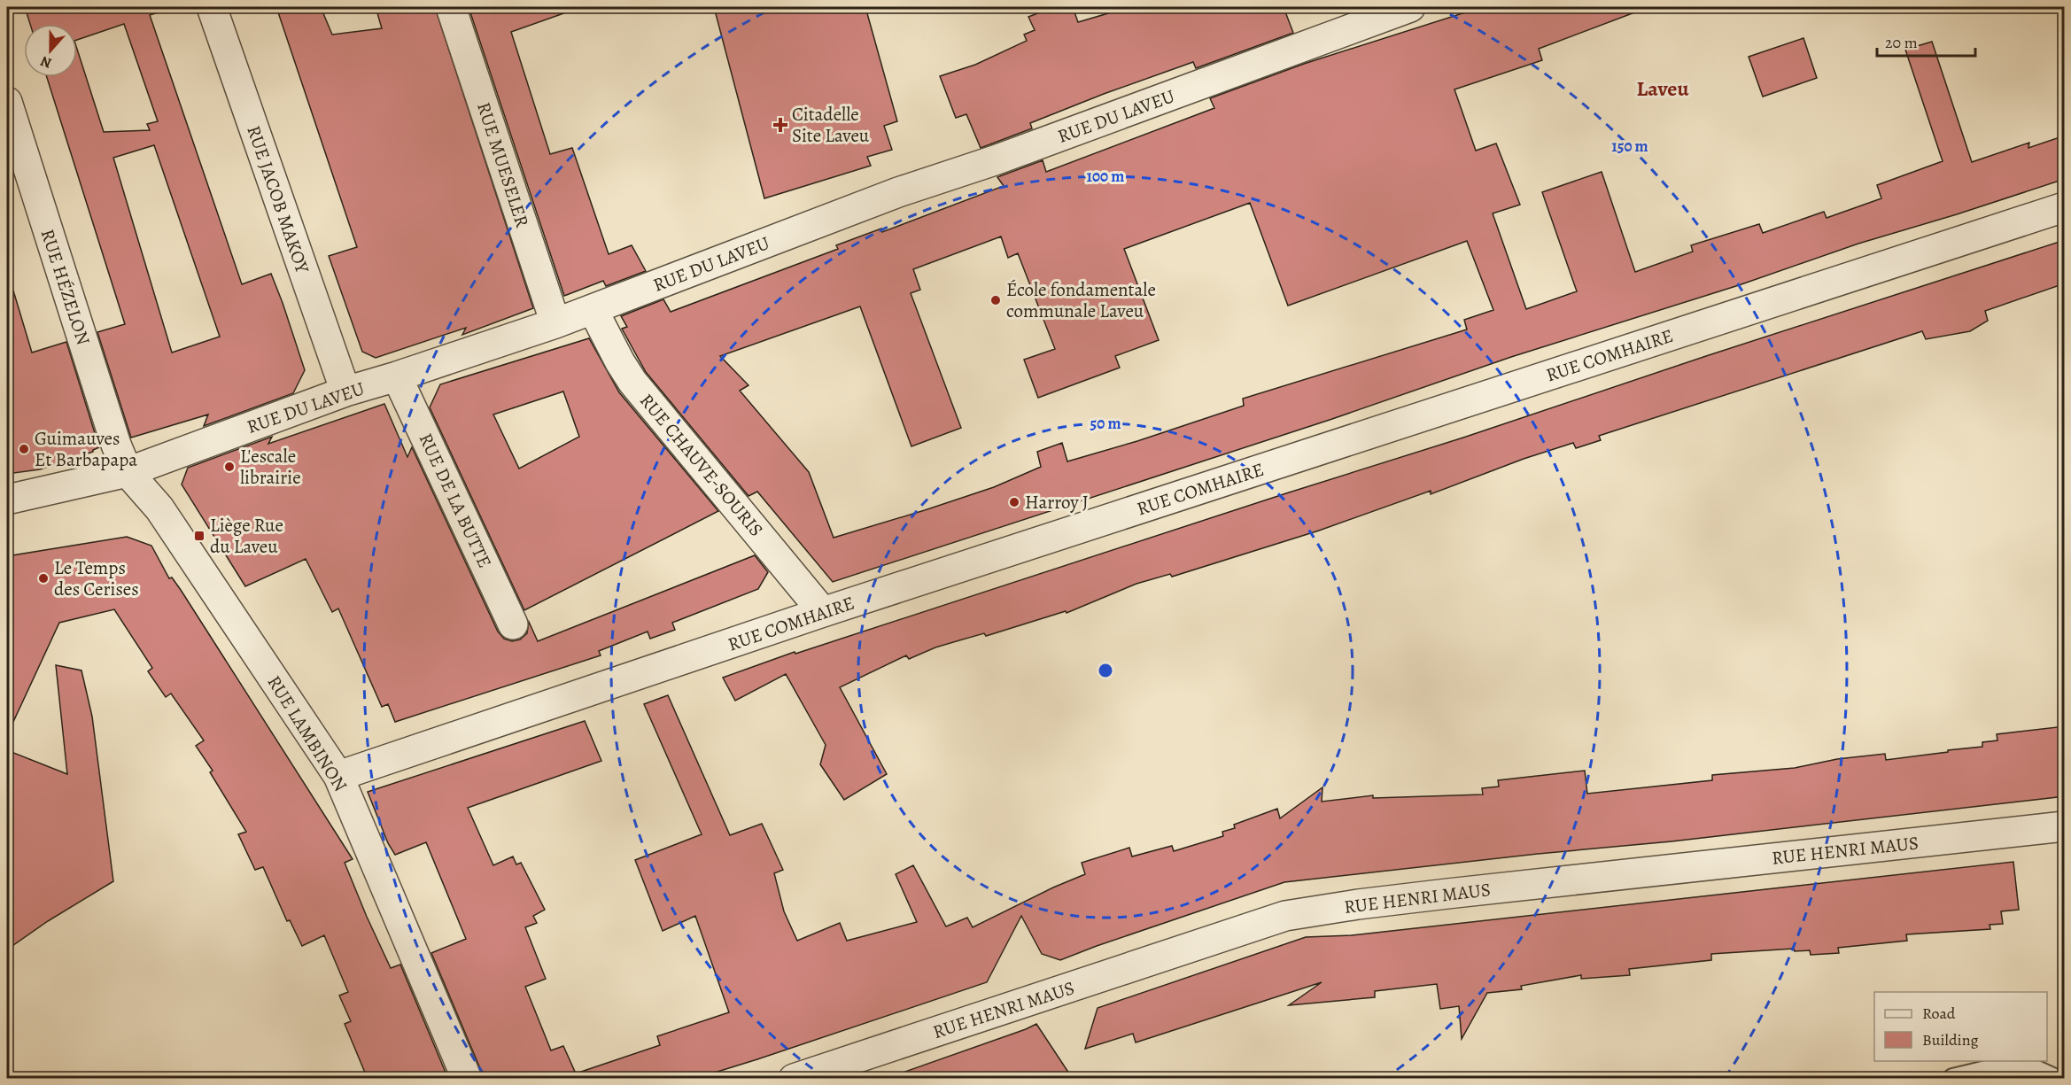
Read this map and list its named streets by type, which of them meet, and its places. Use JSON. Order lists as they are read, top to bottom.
{
  "streets": {
    "street": [
      "RUE DU LAVEU",
      "RUE MUESELER",
      "RUE JACOB MAKOY",
      "RUE HÉZELON",
      "RUE COMHAIRE",
      "RUE CHAUVE-SOURIS",
      "RUE DE LA BUTTE",
      "RUE LAMBINON",
      "RUE HENRI MAUS"
    ]
  },
  "crossings": [
    ["RUE DU LAVEU", "RUE MUESELER"],
    ["RUE DU LAVEU", "RUE JACOB MAKOY"],
    ["RUE DU LAVEU", "RUE HÉZELON"],
    ["RUE DU LAVEU", "RUE CHAUVE-SOURIS"],
    ["RUE DU LAVEU", "RUE DE LA BUTTE"],
    ["RUE DU LAVEU", "RUE LAMBINON"],
    ["RUE HÉZELON", "RUE LAMBINON"],
    ["RUE COMHAIRE", "RUE CHAUVE-SOURIS"],
    ["RUE COMHAIRE", "RUE LAMBINON"]
  ],
  "districts": ["Laveu"],
  "places": {
    "health": ["Citadelle Site Laveu"],
    "other": [
      "École fondamentale communale Laveu",
      "Guimauves Et Barbapapa",
      "L'escale librairie",
      "Harroy J",
      "Le Temps des Cerises"
    ],
    "transit": ["Liège Rue du Laveu"]
  },
  "legend": ["Road", "Building"],
  "scale_bar": "20 m",
  "north": "bottom",
  "rings": ["150 m", "100 m", "50 m"]
}
